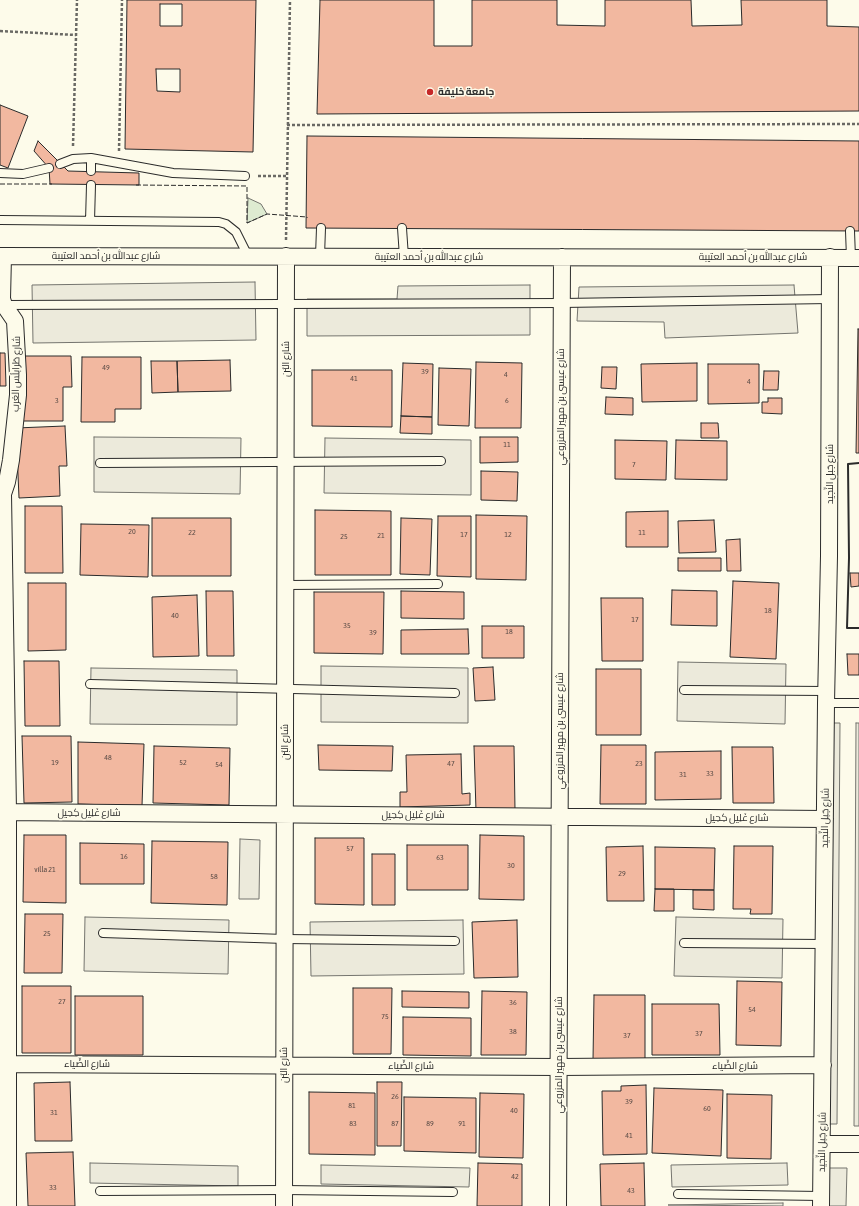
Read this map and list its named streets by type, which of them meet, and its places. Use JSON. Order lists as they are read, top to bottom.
{
  "streets": {
    "street": [
      "شارع عبدالله بن أحمد العتيبة",
      "شارع البُن",
      "شارع طَرابلُس الغرب",
      "شارع عيسى بن مهير المزروعي",
      "شارع جَبل النِّجيد",
      "شارع غَلِيل كِحِيل",
      "شارع الضِّياء"
    ]
  },
  "crossings": [
    ["شارع عبدالله بن أحمد العتيبة", "شارع البُن"],
    ["شارع عبدالله بن أحمد العتيبة", "شارع طَرابلُس الغرب"],
    ["شارع عبدالله بن أحمد العتيبة", "شارع عيسى بن مهير المزروعي"],
    ["شارع عبدالله بن أحمد العتيبة", "شارع جَبل النِّجيد"],
    ["شارع البُن", "شارع غَلِيل كِحِيل"],
    ["شارع البُن", "شارع الضِّياء"],
    ["شارع طَرابلُس الغرب", "شارع غَلِيل كِحِيل"],
    ["شارع طَرابلُس الغرب", "شارع الضِّياء"],
    ["شارع عيسى بن مهير المزروعي", "شارع غَلِيل كِحِيل"],
    ["شارع عيسى بن مهير المزروعي", "شارع الضِّياء"],
    ["شارع جَبل النِّجيد", "شارع غَلِيل كِحِيل"],
    ["شارع جَبل النِّجيد", "شارع الضِّياء"]
  ],
  "places": ["جامعة خليفة"],
  "house_numbers": [
    "49",
    "39",
    "4",
    "41",
    "4",
    "3",
    "6",
    "11",
    "7",
    "20",
    "22",
    "11",
    "17",
    "12",
    "21",
    "25",
    "18",
    "40",
    "17",
    "35",
    "18",
    "39",
    "48",
    "19",
    "52",
    "47",
    "23",
    "54",
    "33",
    "31",
    "57",
    "16",
    "63",
    "30",
    "villa 21",
    "29",
    "58",
    "25",
    "27",
    "36",
    "54",
    "75",
    "38",
    "37",
    "37",
    "26",
    "39",
    "81",
    "60",
    "40",
    "31",
    "83",
    "87",
    "89",
    "91",
    "41",
    "42",
    "33",
    "43"
  ]
}
